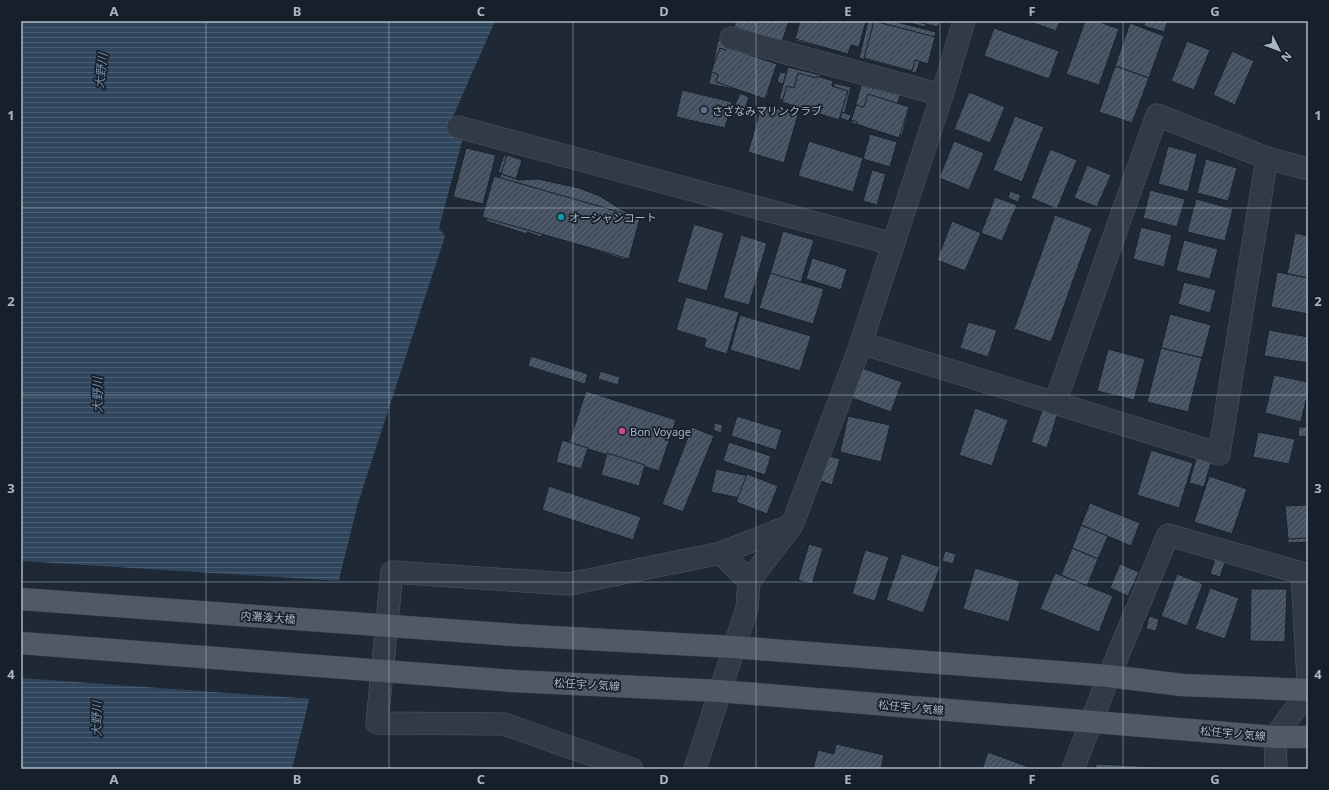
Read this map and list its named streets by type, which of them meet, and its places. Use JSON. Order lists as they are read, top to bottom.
{
  "streets": {
    "main road": ["内灘湊大橋", "松任宇ノ気線"]
  },
  "water": ["大野川"],
  "places": ["さざなみマリンクラブ", "オーシャンコート", "Bon Voyage"],
  "north": "bottom right",
  "grid": {
    "columns": [
      "A",
      "B",
      "C",
      "D",
      "E",
      "F",
      "G"
    ],
    "rows": [
      "1",
      "2",
      "3",
      "4"
    ]
  }
}
